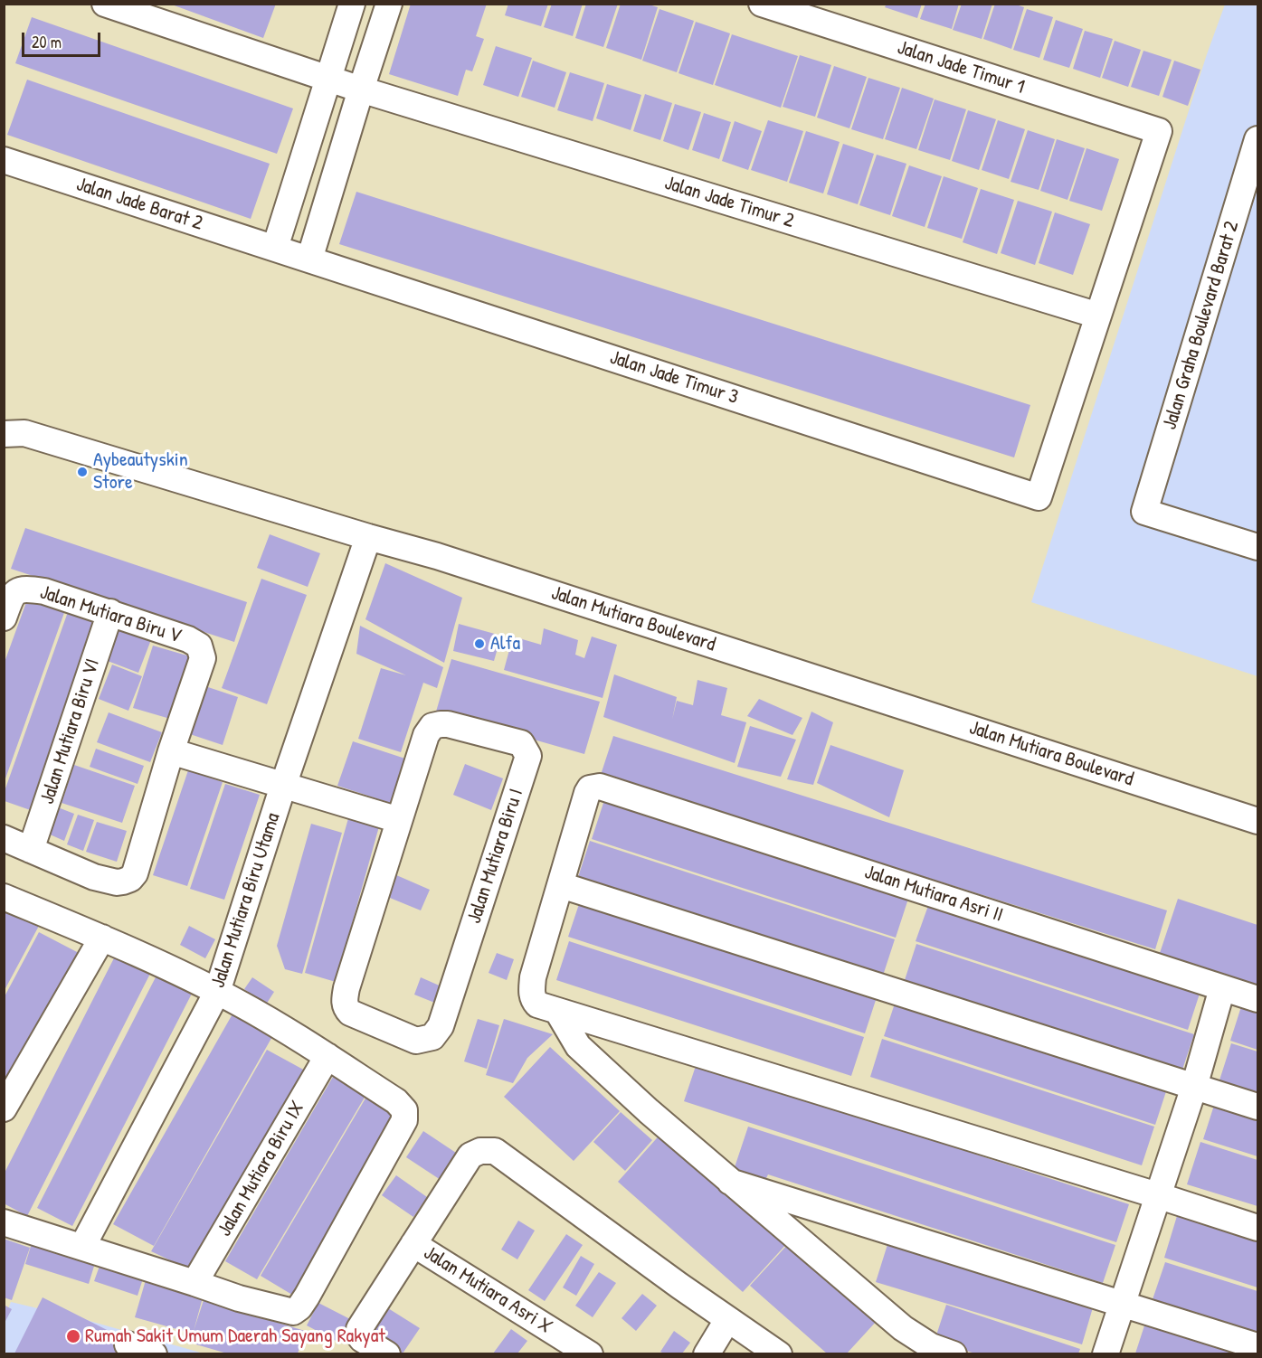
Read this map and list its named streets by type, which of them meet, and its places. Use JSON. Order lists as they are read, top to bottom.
{
  "streets": {
    "street": [
      "Jalan Jade Timur 1",
      "Jalan Jade Timur 2",
      "Jalan Jade Barat 2",
      "Jalan Graha Boulevard Barat 2",
      "Jalan Jade Timur 3",
      "Jalan Mutiara Biru V",
      "Jalan Mutiara Boulevard",
      "Jalan Mutiara Biru VI",
      "Jalan Mutiara Biru I",
      "Jalan Mutiara Asri II",
      "Jalan Mutiara Biru Utama",
      "Jalan Mutiara Biru IX",
      "Jalan Mutiara Asri X"
    ]
  },
  "crossings": [
    ["Jalan Jade Timur 1", "Jalan Jade Timur 2"],
    ["Jalan Jade Timur 1", "Jalan Jade Timur 3"],
    ["Jalan Jade Timur 2", "Jalan Jade Timur 3"],
    ["Jalan Jade Barat 2", "Jalan Jade Timur 3"],
    ["Jalan Mutiara Biru V", "Jalan Mutiara Biru VI"],
    ["Jalan Mutiara Boulevard", "Jalan Mutiara Biru Utama"]
  ],
  "places": ["Aybeautyskin Store", "Alfa", "Rumah Sakit Umum Daerah Sayang Rakyat"],
  "scale_bar": "20 m"
}
